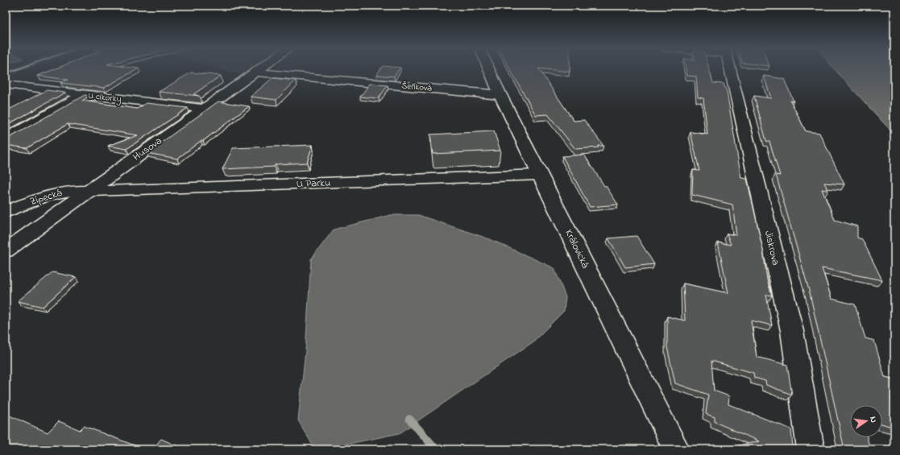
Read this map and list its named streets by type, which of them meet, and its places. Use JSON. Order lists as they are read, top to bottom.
{
  "streets": {
    "street": [
      "Šeříková",
      "U cikorky",
      "Husova",
      "U Parku",
      "Zípecká",
      "Jiskrova",
      "Královická"
    ]
  },
  "crossings": [
    ["Šeříková", "Husova"],
    ["Šeříková", "Královická"],
    ["U cikorky", "Husova"],
    ["Husova", "U Parku"],
    ["Husova", "Zípecká"],
    ["U Parku", "Zípecká"],
    ["U Parku", "Královická"]
  ],
  "north": "right"
}
